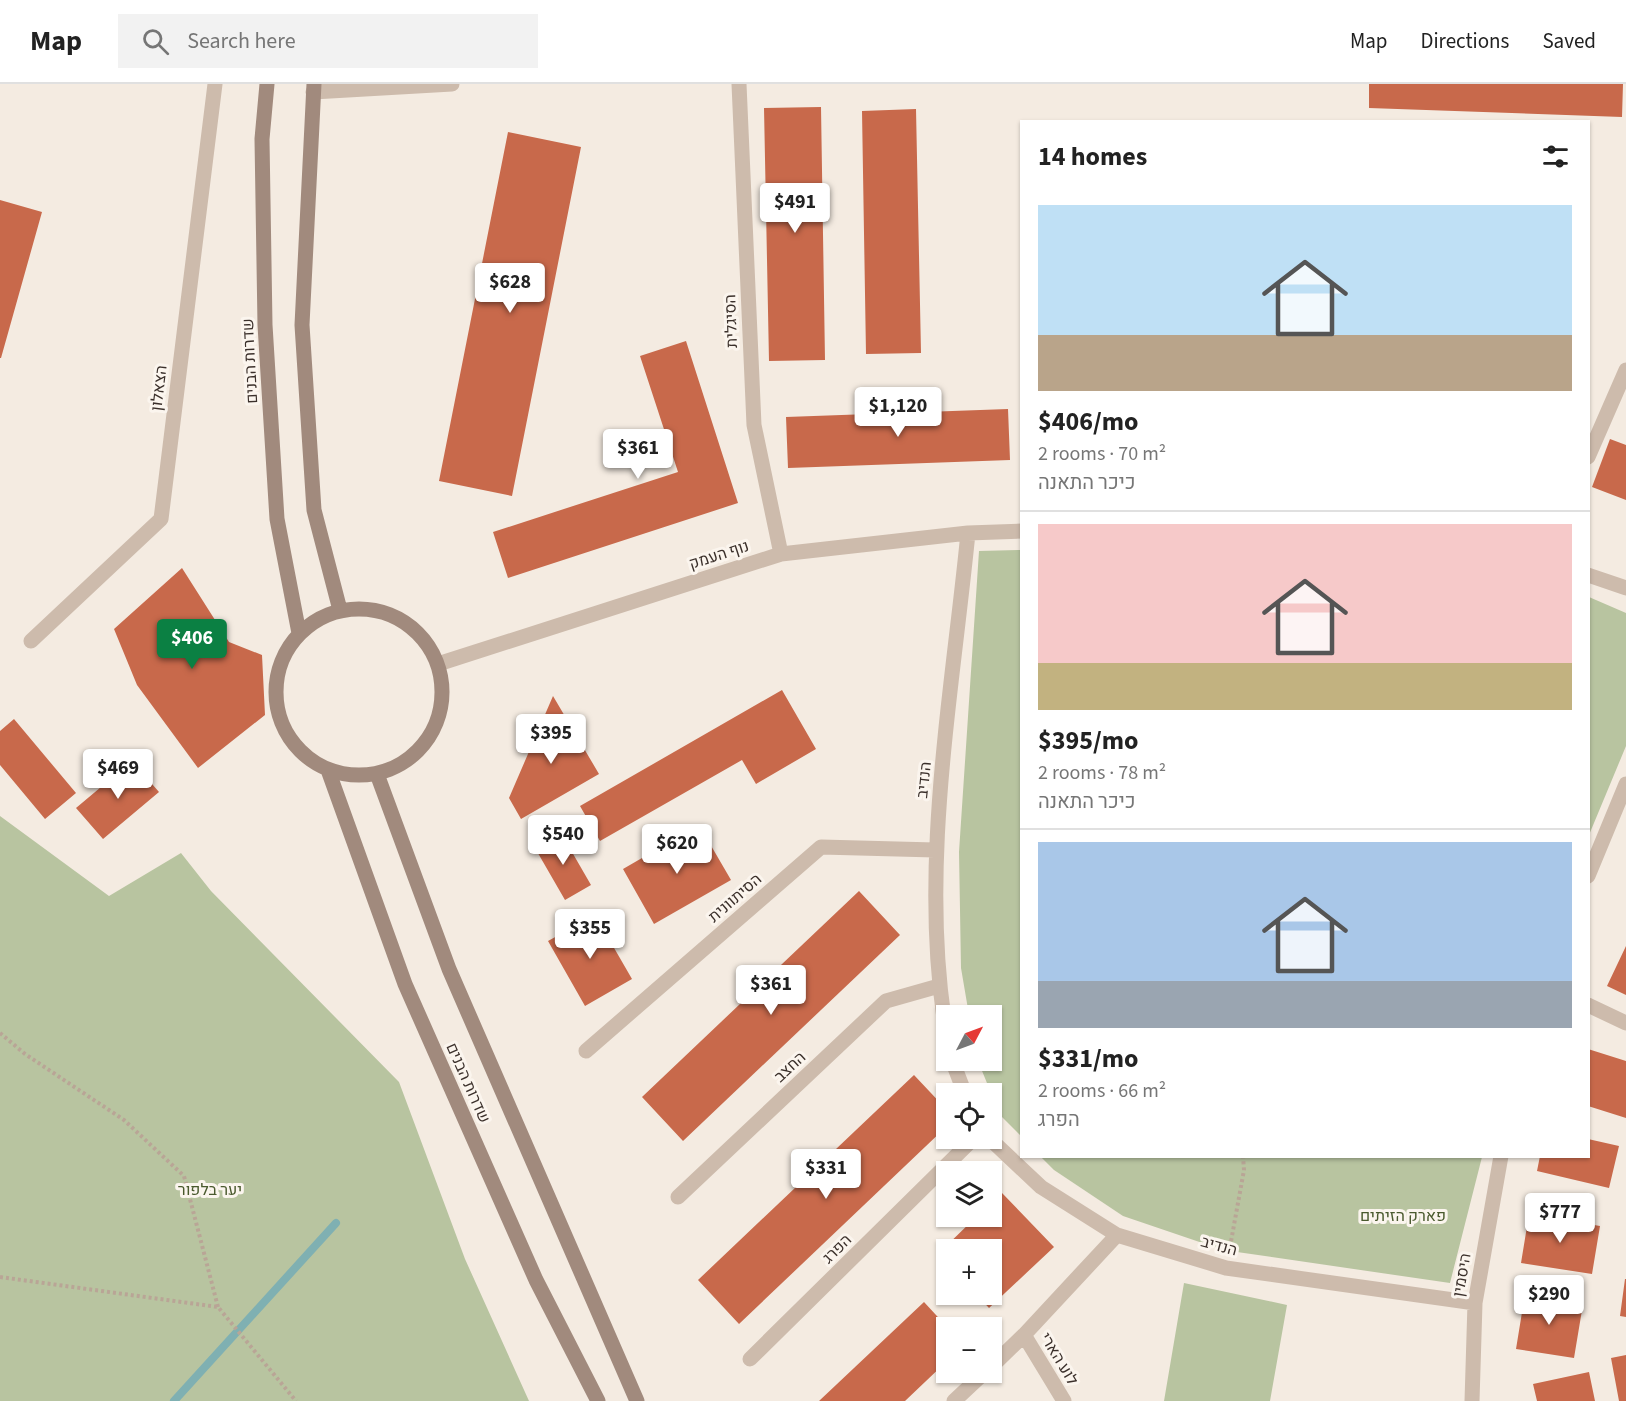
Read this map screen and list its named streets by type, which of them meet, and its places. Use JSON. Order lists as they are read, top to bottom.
{
  "streets": {
    "main road": ["שדרות הבנים"],
    "street": [
      "הסיגלית",
      "הצאלון",
      "נוף העמק",
      "הנדיב",
      "הסיתוונית",
      "החצב",
      "הפרג",
      "היסמין",
      "לוע הארי"
    ]
  },
  "crossings": [
    ["הסיגלית", "נוף העמק"],
    ["שדרות הבנים", "נוף העמק"],
    ["נוף העמק", "הנדיב"],
    ["הנדיב", "הסיתוונית"],
    ["הנדיב", "החצב"],
    ["הנדיב", "היסמין"]
  ],
  "parks": ["יער בלפור", "פארק הזיתים"],
  "north": "top right",
  "page": {
    "header": "Map",
    "search": "Search here",
    "nav": ["Map", "Directions", "Saved"],
    "heading": "14 homes",
    "price": [
      "$491",
      "$628",
      "$1,120",
      "$361",
      "$406",
      "$395",
      "$469",
      "$540",
      "$620",
      "$355",
      "$361",
      "$331",
      "$777",
      "$290"
    ],
    "list": [
      {
        "name": "$406/mo",
        "note": "2 rooms · 70 m² · כיכר התאנה"
      },
      {
        "name": "$395/mo",
        "note": "2 rooms · 78 m² · כיכר התאנה"
      },
      {
        "name": "$331/mo",
        "note": "2 rooms · 66 m² · הפרג"
      }
    ],
    "map_buttons": ["+", "−"]
  }
}
